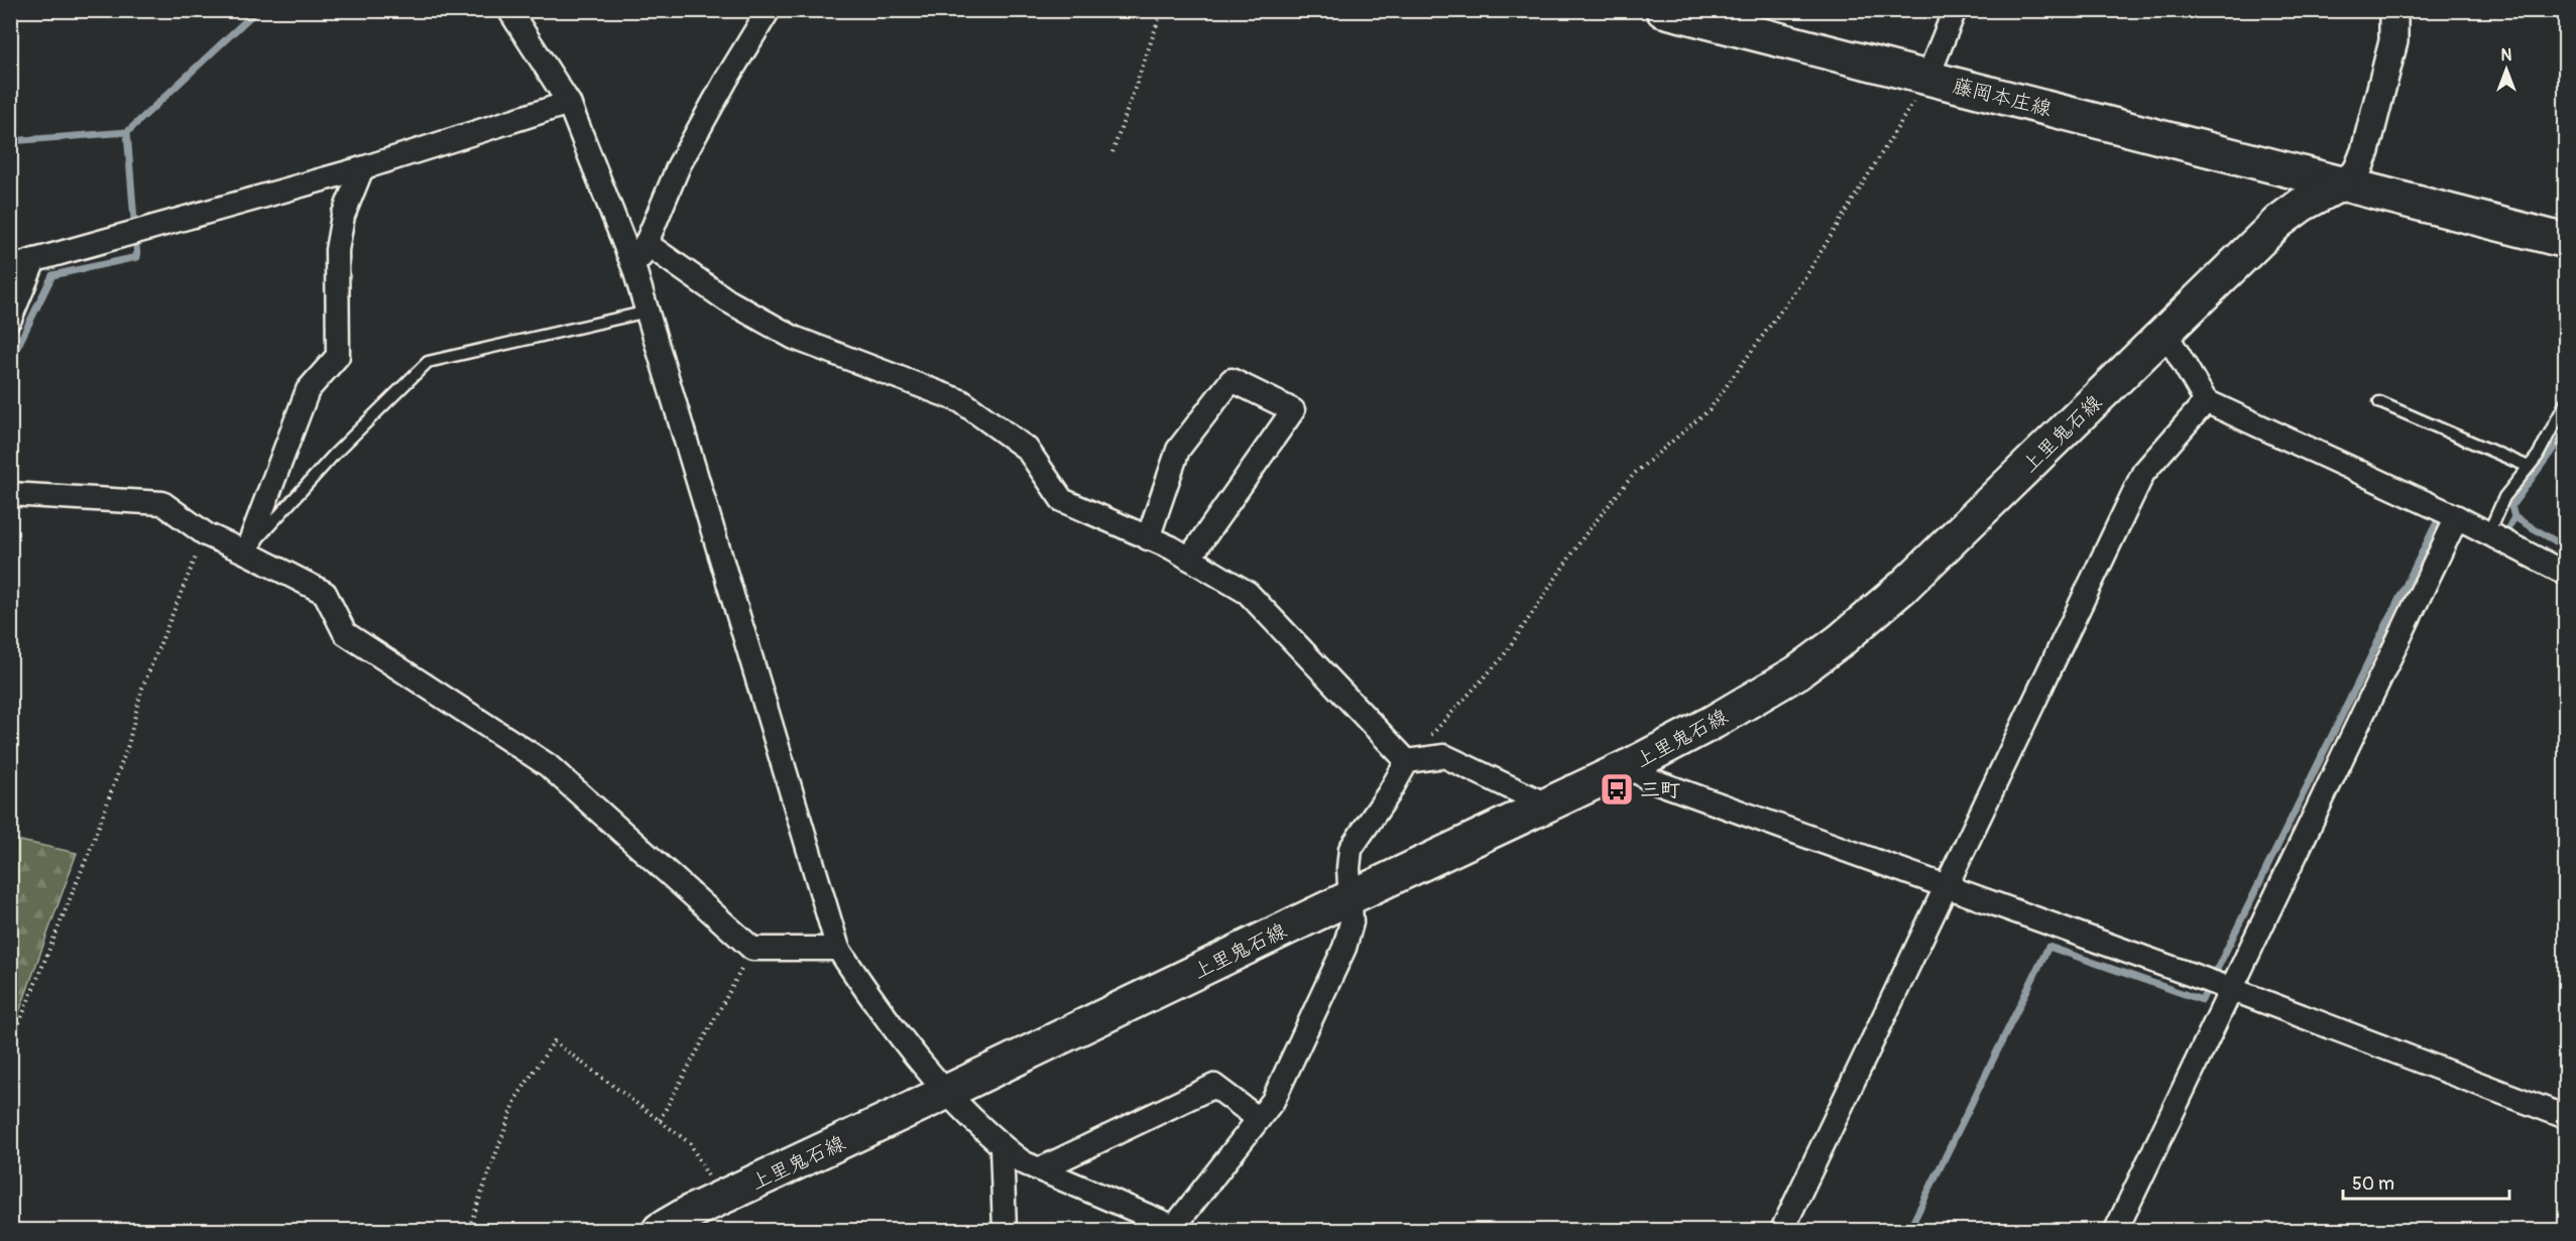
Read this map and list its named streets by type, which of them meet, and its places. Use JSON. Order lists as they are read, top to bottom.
{
  "streets": {
    "main road": ["藤岡本庄線", "上里鬼石線"]
  },
  "crossings": [
    ["藤岡本庄線", "上里鬼石線"]
  ],
  "places": {
    "bus stop": ["三町"]
  },
  "scale_bar": "50 m",
  "north": "top"
}
